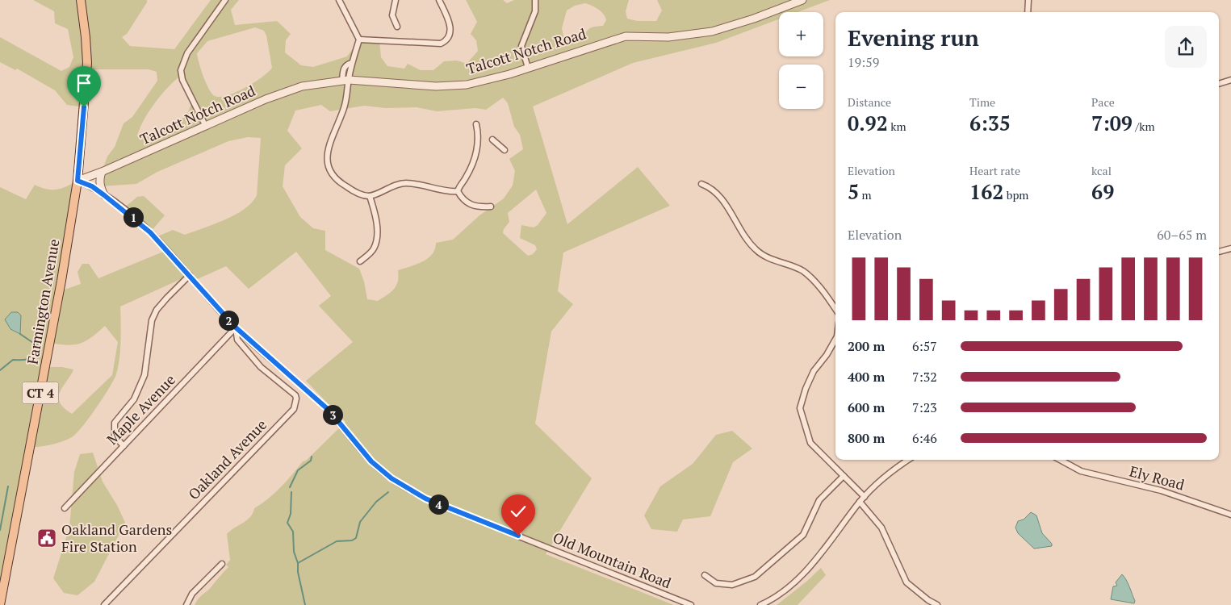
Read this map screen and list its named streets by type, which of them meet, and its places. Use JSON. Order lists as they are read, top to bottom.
{
  "streets": {
    "main road": ["Farmington Avenue", "CT 4"],
    "street": [
      "Talcott Notch Road",
      "Maple Avenue",
      "Oakland Avenue",
      "Ely Road",
      "Old Mountain Road"
    ]
  },
  "crossings": [
    ["Talcott Notch Road", "Farmington Avenue"],
    ["Talcott Notch Road", "Old Mountain Road"],
    ["Farmington Avenue", "Old Mountain Road"],
    ["Maple Avenue", "Oakland Avenue"],
    ["Maple Avenue", "Old Mountain Road"],
    ["Oakland Avenue", "Old Mountain Road"]
  ],
  "places": {
    "public building": ["Oakland Gardens Fire Station"]
  },
  "page": {
    "map_buttons": ["+", "−"],
    "heading": ["Evening run", "19:59"],
    "stats": [
      ["Distance", "0.92 km"],
      ["Time", "6:35"],
      ["Pace", "7:09 /km"],
      ["Elevation", "5 m"],
      ["Heart rate", "162 bpm"],
      ["kcal", "69"]
    ],
    "pins": [
      "1",
      "2",
      "3",
      "4"
    ],
    "chart": ["Elevation", "60–65 m"],
    "list": [
      {
        "name": "200 m",
        "note": "6:57"
      },
      {
        "name": "400 m",
        "note": "7:32"
      },
      {
        "name": "600 m",
        "note": "7:23"
      },
      {
        "name": "800 m",
        "note": "6:46"
      }
    ]
  }
}
